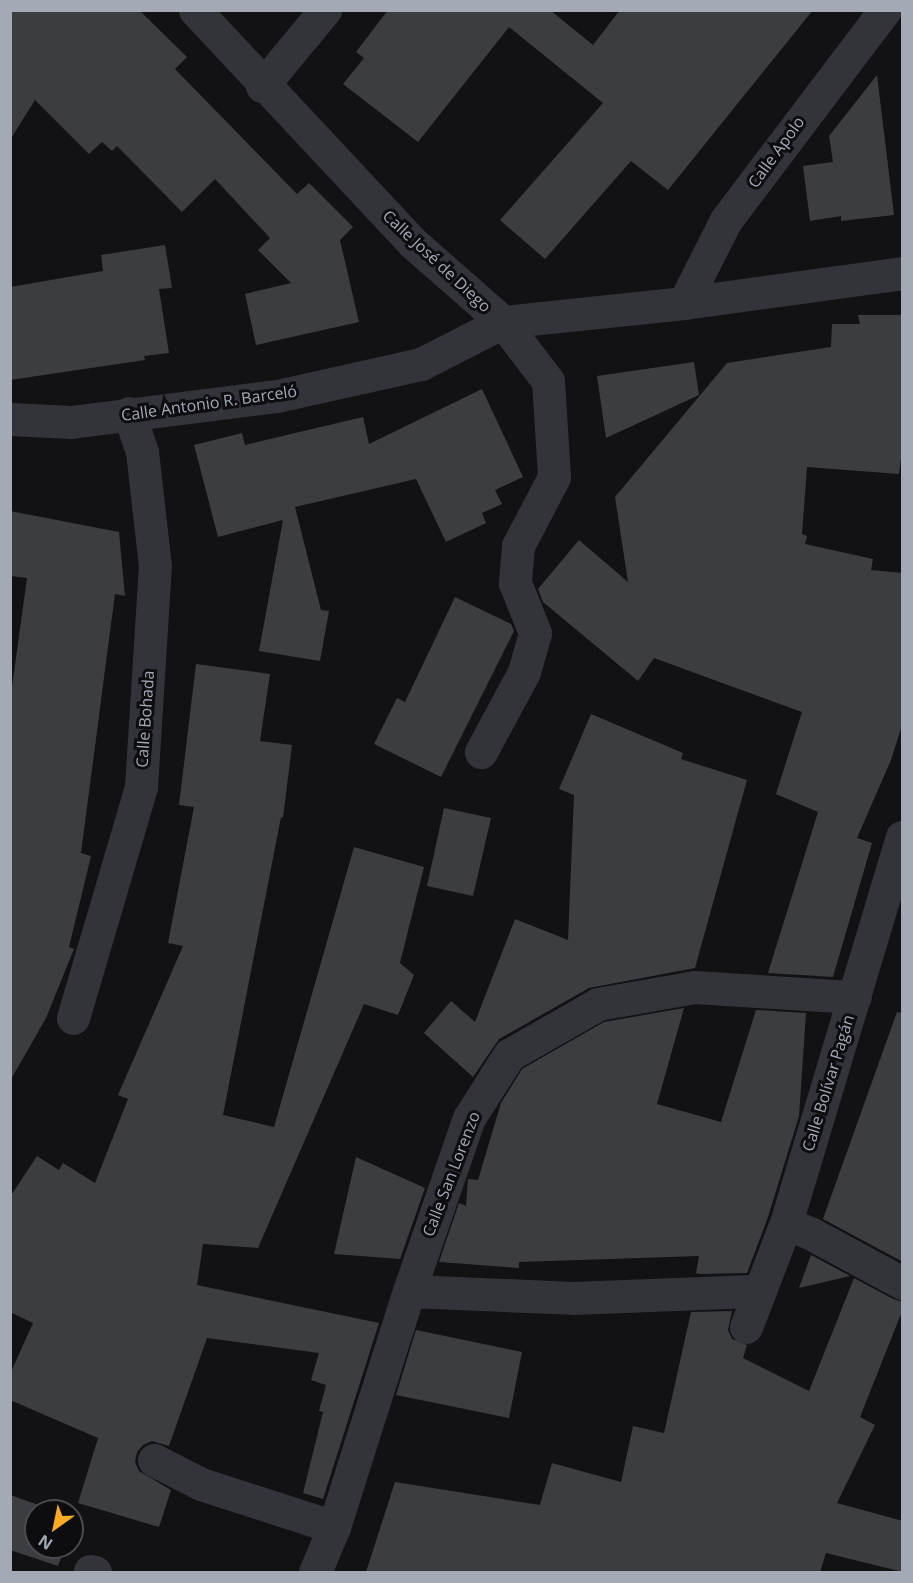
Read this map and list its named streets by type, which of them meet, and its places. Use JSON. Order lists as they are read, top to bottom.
{
  "streets": {
    "street": [
      "Calle Apolo",
      "Calle José de Diego",
      "Calle Antonio R. Barceló",
      "Calle Bohada",
      "Calle Bolívar Pagán",
      "Calle San Lorenzo"
    ]
  },
  "crossings": [
    ["Calle Apolo", "Calle José de Diego"],
    ["Calle José de Diego", "Calle Antonio R. Barceló"],
    ["Calle Antonio R. Barceló", "Calle Bohada"],
    ["Calle Bolívar Pagán", "Calle San Lorenzo"]
  ],
  "north": "bottom left"
}
